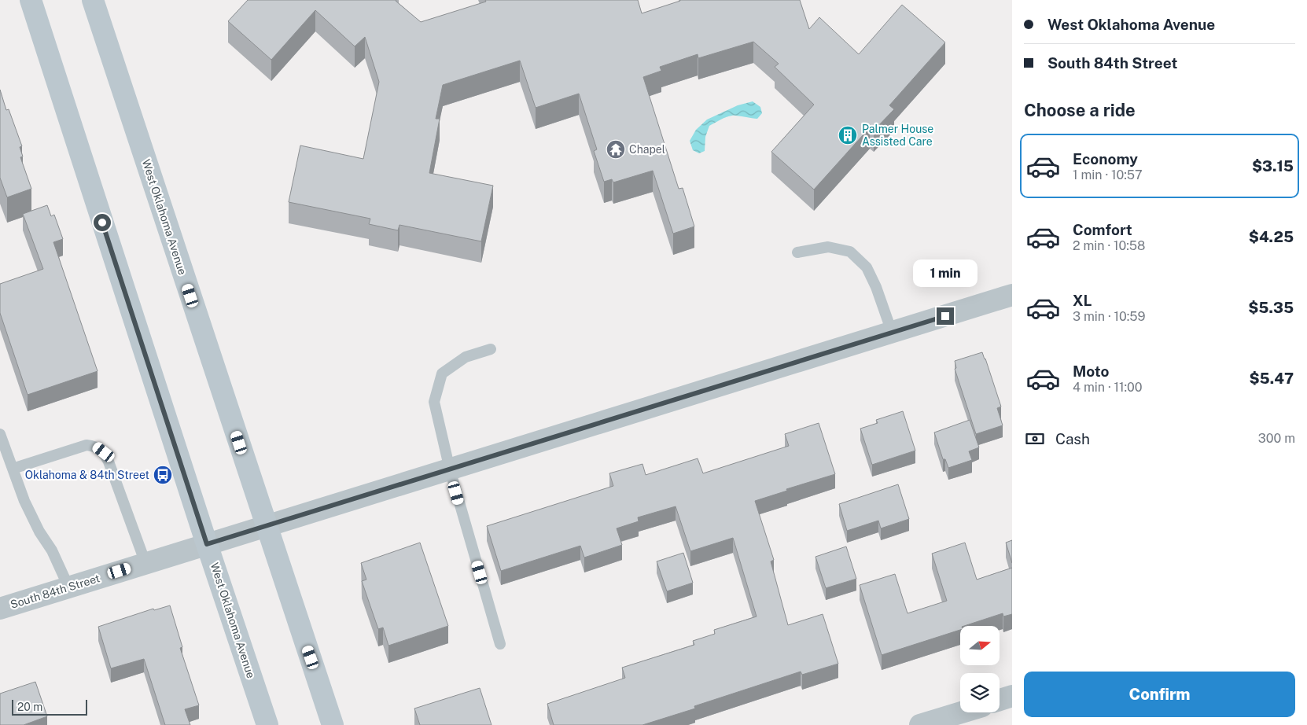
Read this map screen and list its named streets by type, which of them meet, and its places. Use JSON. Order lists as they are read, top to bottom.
{
  "streets": {
    "main road": ["West Oklahoma Avenue"],
    "street": ["South 84th Street"]
  },
  "crossings": [
    ["West Oklahoma Avenue", "South 84th Street"]
  ],
  "places": {
    "building": ["Palmer House Assisted Care"],
    "temple": ["Chapel"],
    "bus stop": ["Oklahoma & 84th Street"]
  },
  "scale_bar": "20 m",
  "north": "right",
  "page": {
    "banner": ["West Oklahoma Avenue", "South 84th Street"],
    "heading": "Choose a ride",
    "list": [
      {
        "name": "Economy",
        "note": "1 min · 10:57",
        "value": "$3.15"
      },
      {
        "name": "Comfort",
        "note": "2 min · 10:58",
        "value": "$4.25"
      },
      {
        "name": "XL",
        "note": "3 min · 10:59",
        "value": "$5.35"
      },
      {
        "name": "Moto",
        "note": "4 min · 11:00",
        "value": "$5.47"
      }
    ],
    "bubble": "1 min",
    "pay": ["Cash", "300 m"],
    "buttons": "Confirm",
    "scale": "20 m"
  }
}
